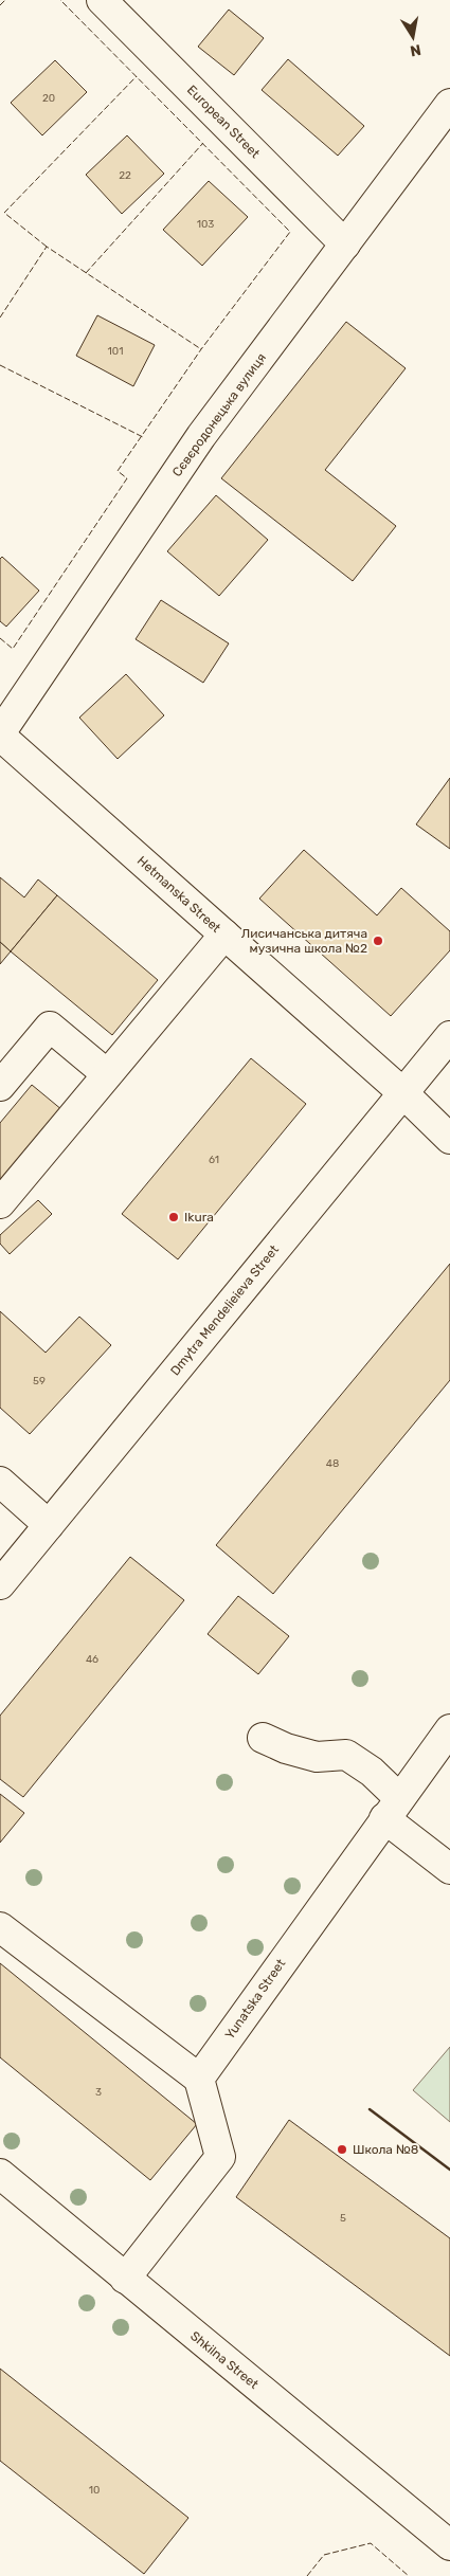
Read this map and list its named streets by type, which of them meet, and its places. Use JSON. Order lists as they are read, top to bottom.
{
  "streets": {
    "street": [
      "European Street",
      "Сєвєродонецька вулиця",
      "Hetmanska Street",
      "Dmytra Mendelieieva Street",
      "Yunatska Street",
      "Shkilna Street"
    ]
  },
  "crossings": [
    ["European Street", "Сєвєродонецька вулиця"],
    ["Сєвєродонецька вулиця", "Hetmanska Street"],
    ["Hetmanska Street", "Dmytra Mendelieieva Street"]
  ],
  "places": ["Лисичанська дитяча музична школа №2", "Ikura", "Школа №8"],
  "house_numbers": [
    "20",
    "22",
    "103",
    "101",
    "61",
    "59",
    "48",
    "46",
    "3",
    "5",
    "10"
  ],
  "north": "bottom"
}
